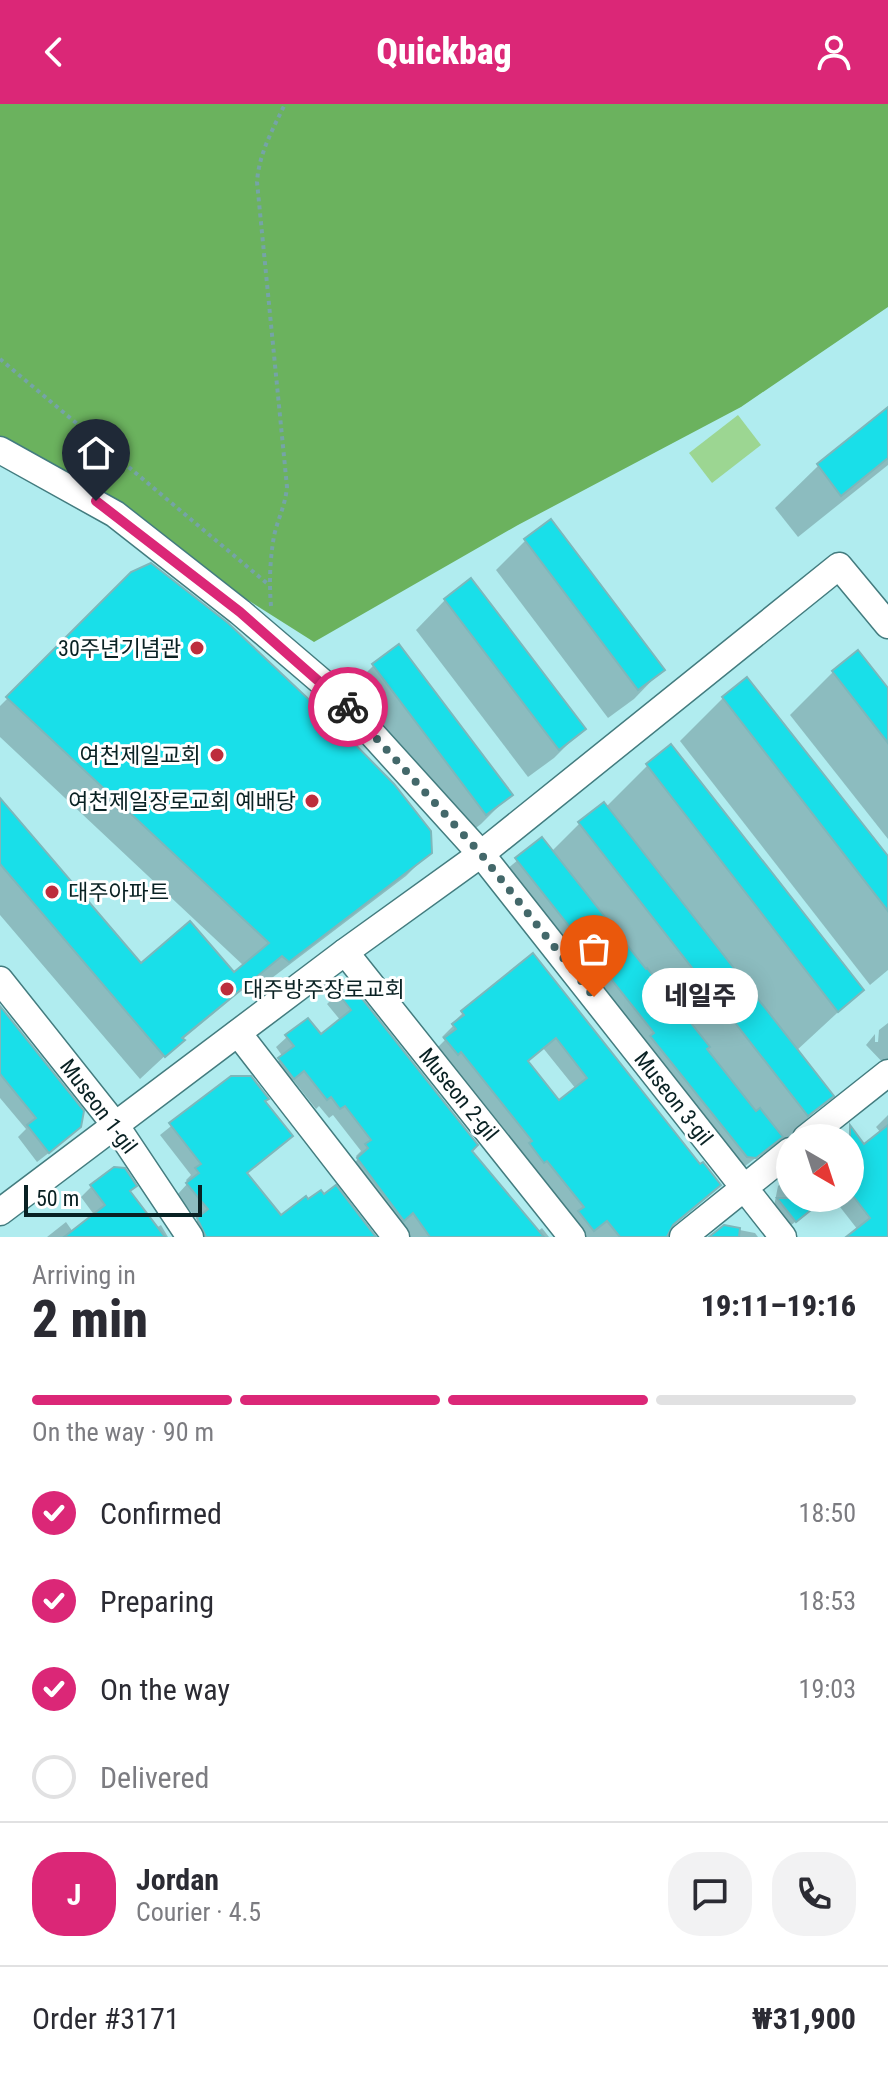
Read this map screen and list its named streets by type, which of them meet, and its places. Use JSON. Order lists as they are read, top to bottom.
{
  "streets": {
    "street": ["Museon 2-gil", "Museon 3-gil", "Museon 1-gil"]
  },
  "places": [
    "30주년기념관",
    "여천제일교회",
    "여천제일장로교회 예배당",
    "대주아파트",
    "대주방주장로교회",
    "네일주"
  ],
  "scale_bar": "50 m",
  "north": "bottom right",
  "page": {
    "header": "Quickbag",
    "bubble": "네일주",
    "scale": "50 m",
    "heading": ["2 min", "Arriving in", "19:11–19:16"],
    "panel": [
      "Jordan",
      "Courier · 4.5",
      "Order #3171",
      "₩31,900"
    ],
    "bar": "On the way · 90 m",
    "list": [
      ["Confirmed", "18:50"],
      ["Preparing", "18:53"],
      ["On the way", "19:03"],
      "Delivered"
    ],
    "round": "J"
  }
}
